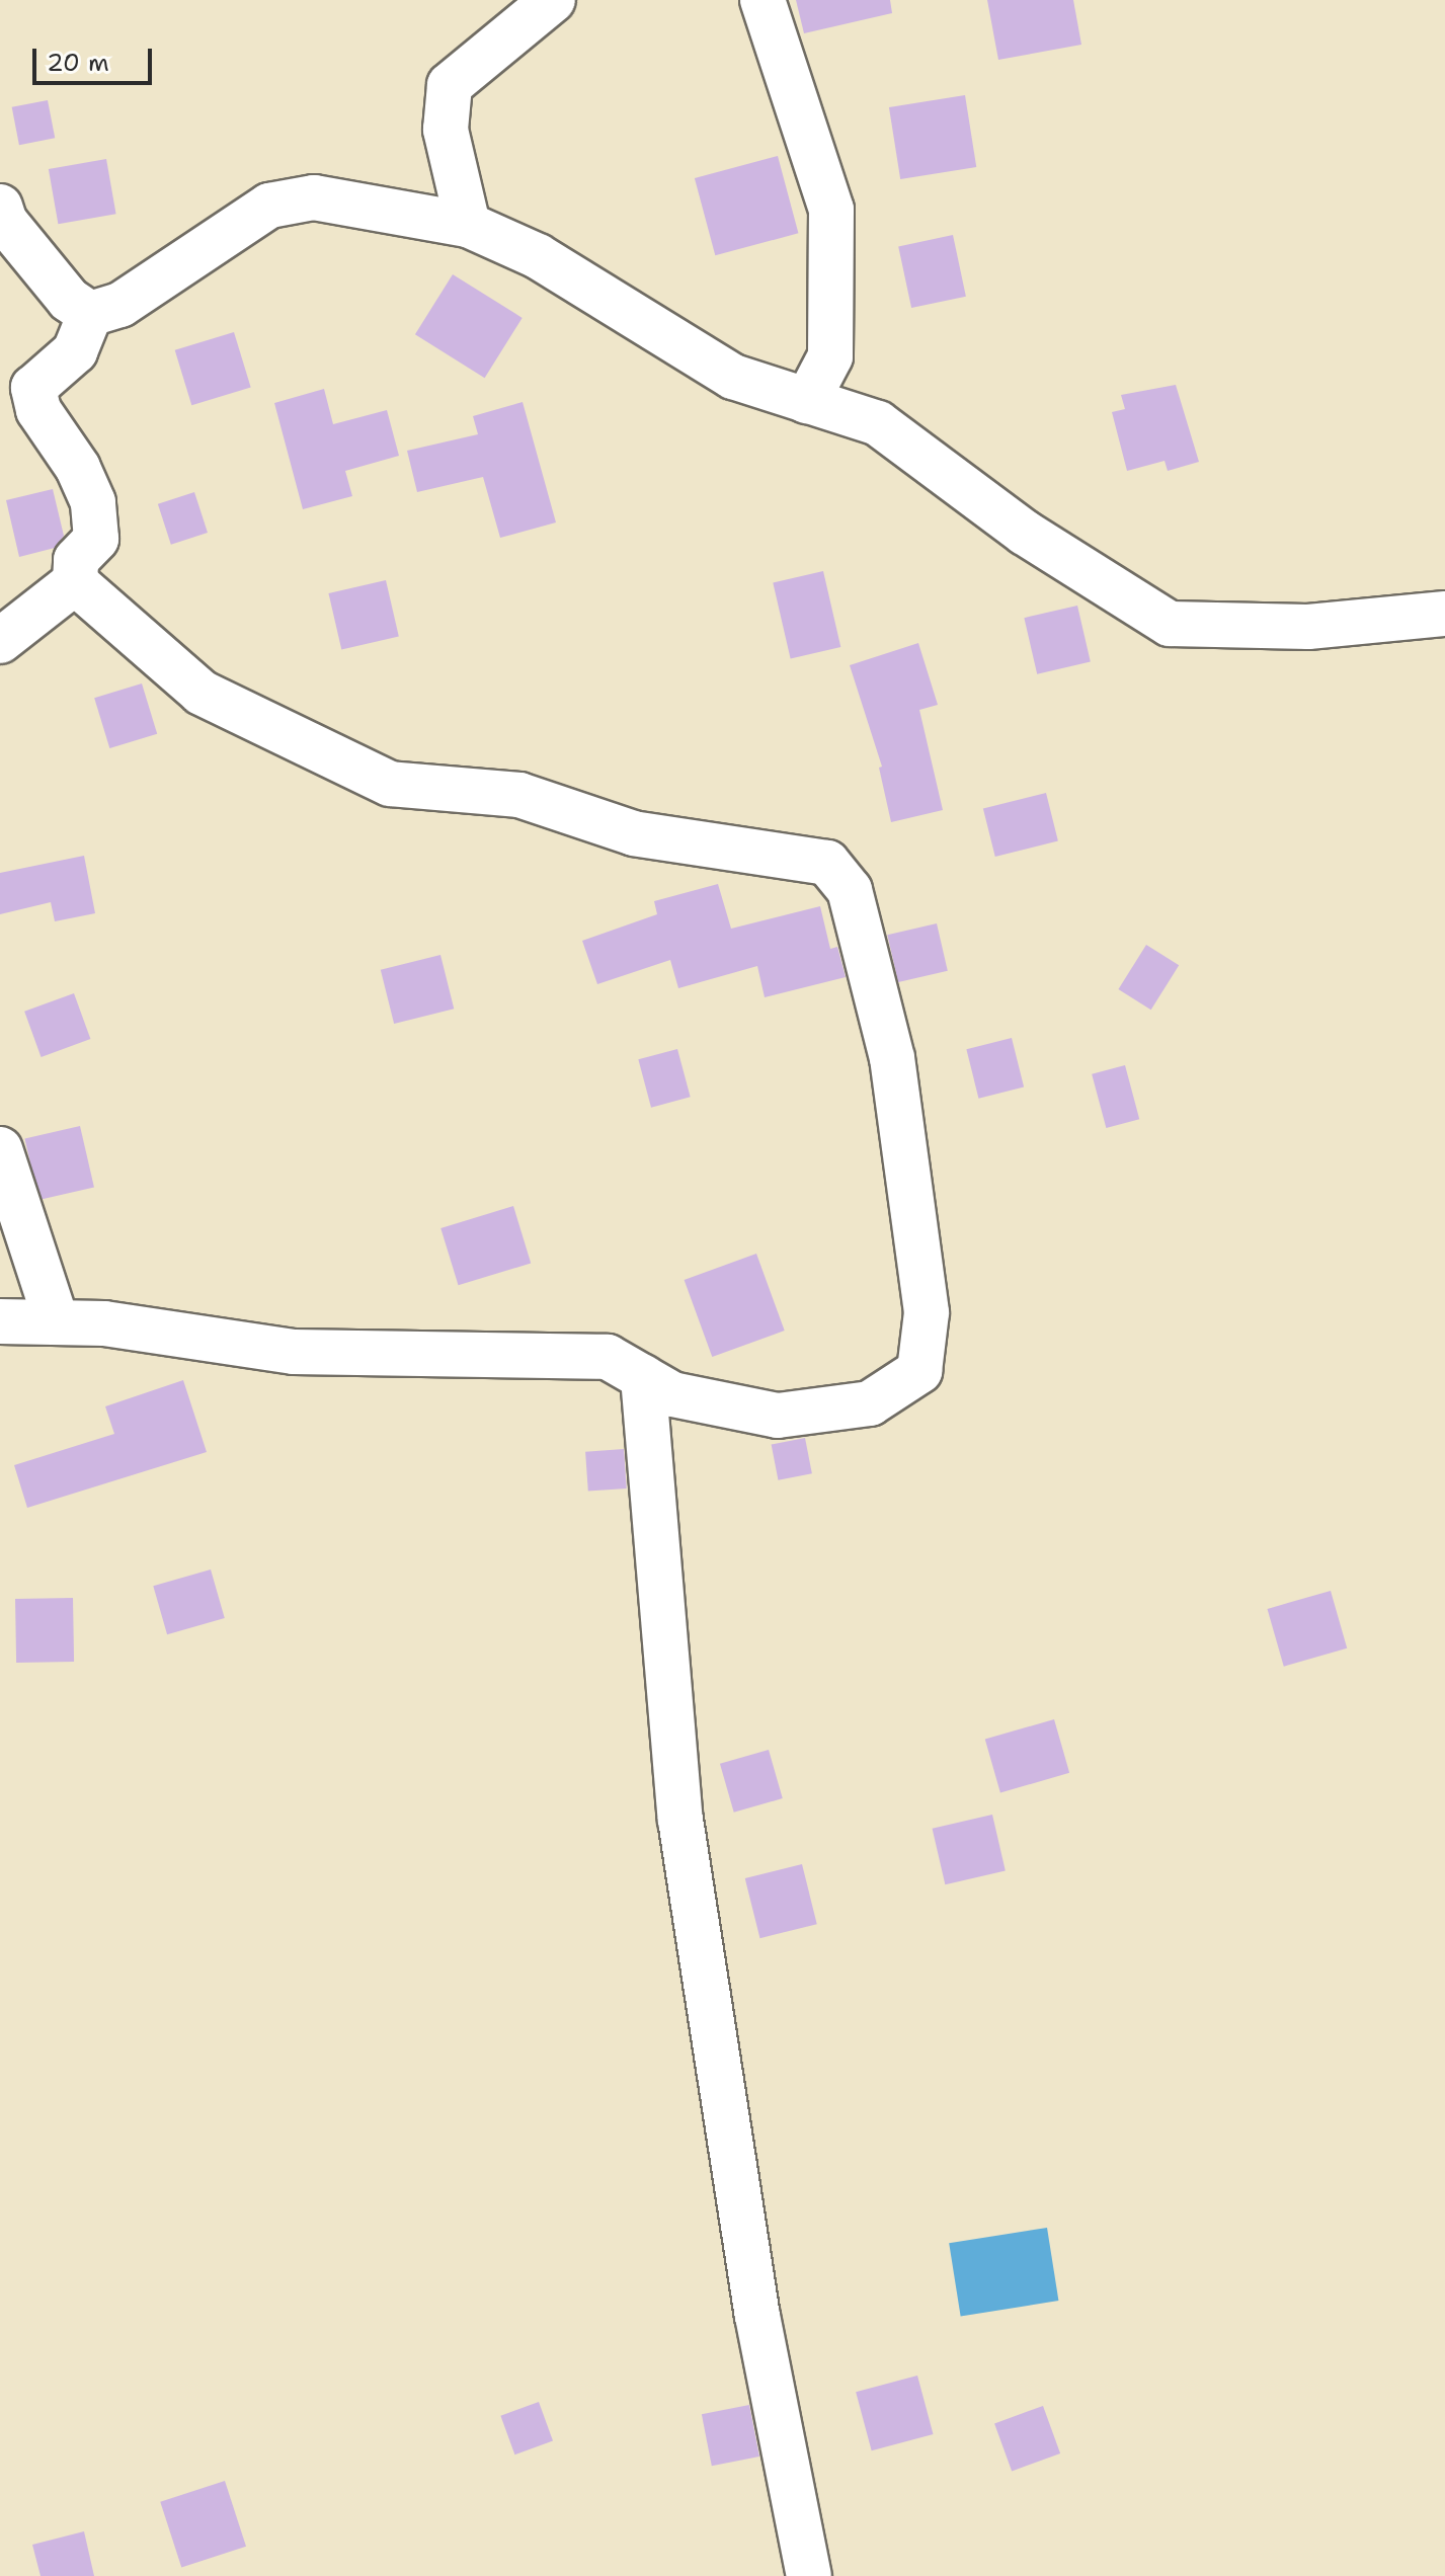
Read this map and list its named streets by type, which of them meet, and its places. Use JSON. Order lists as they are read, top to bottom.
{
  "scale_bar": "20 m"
}
